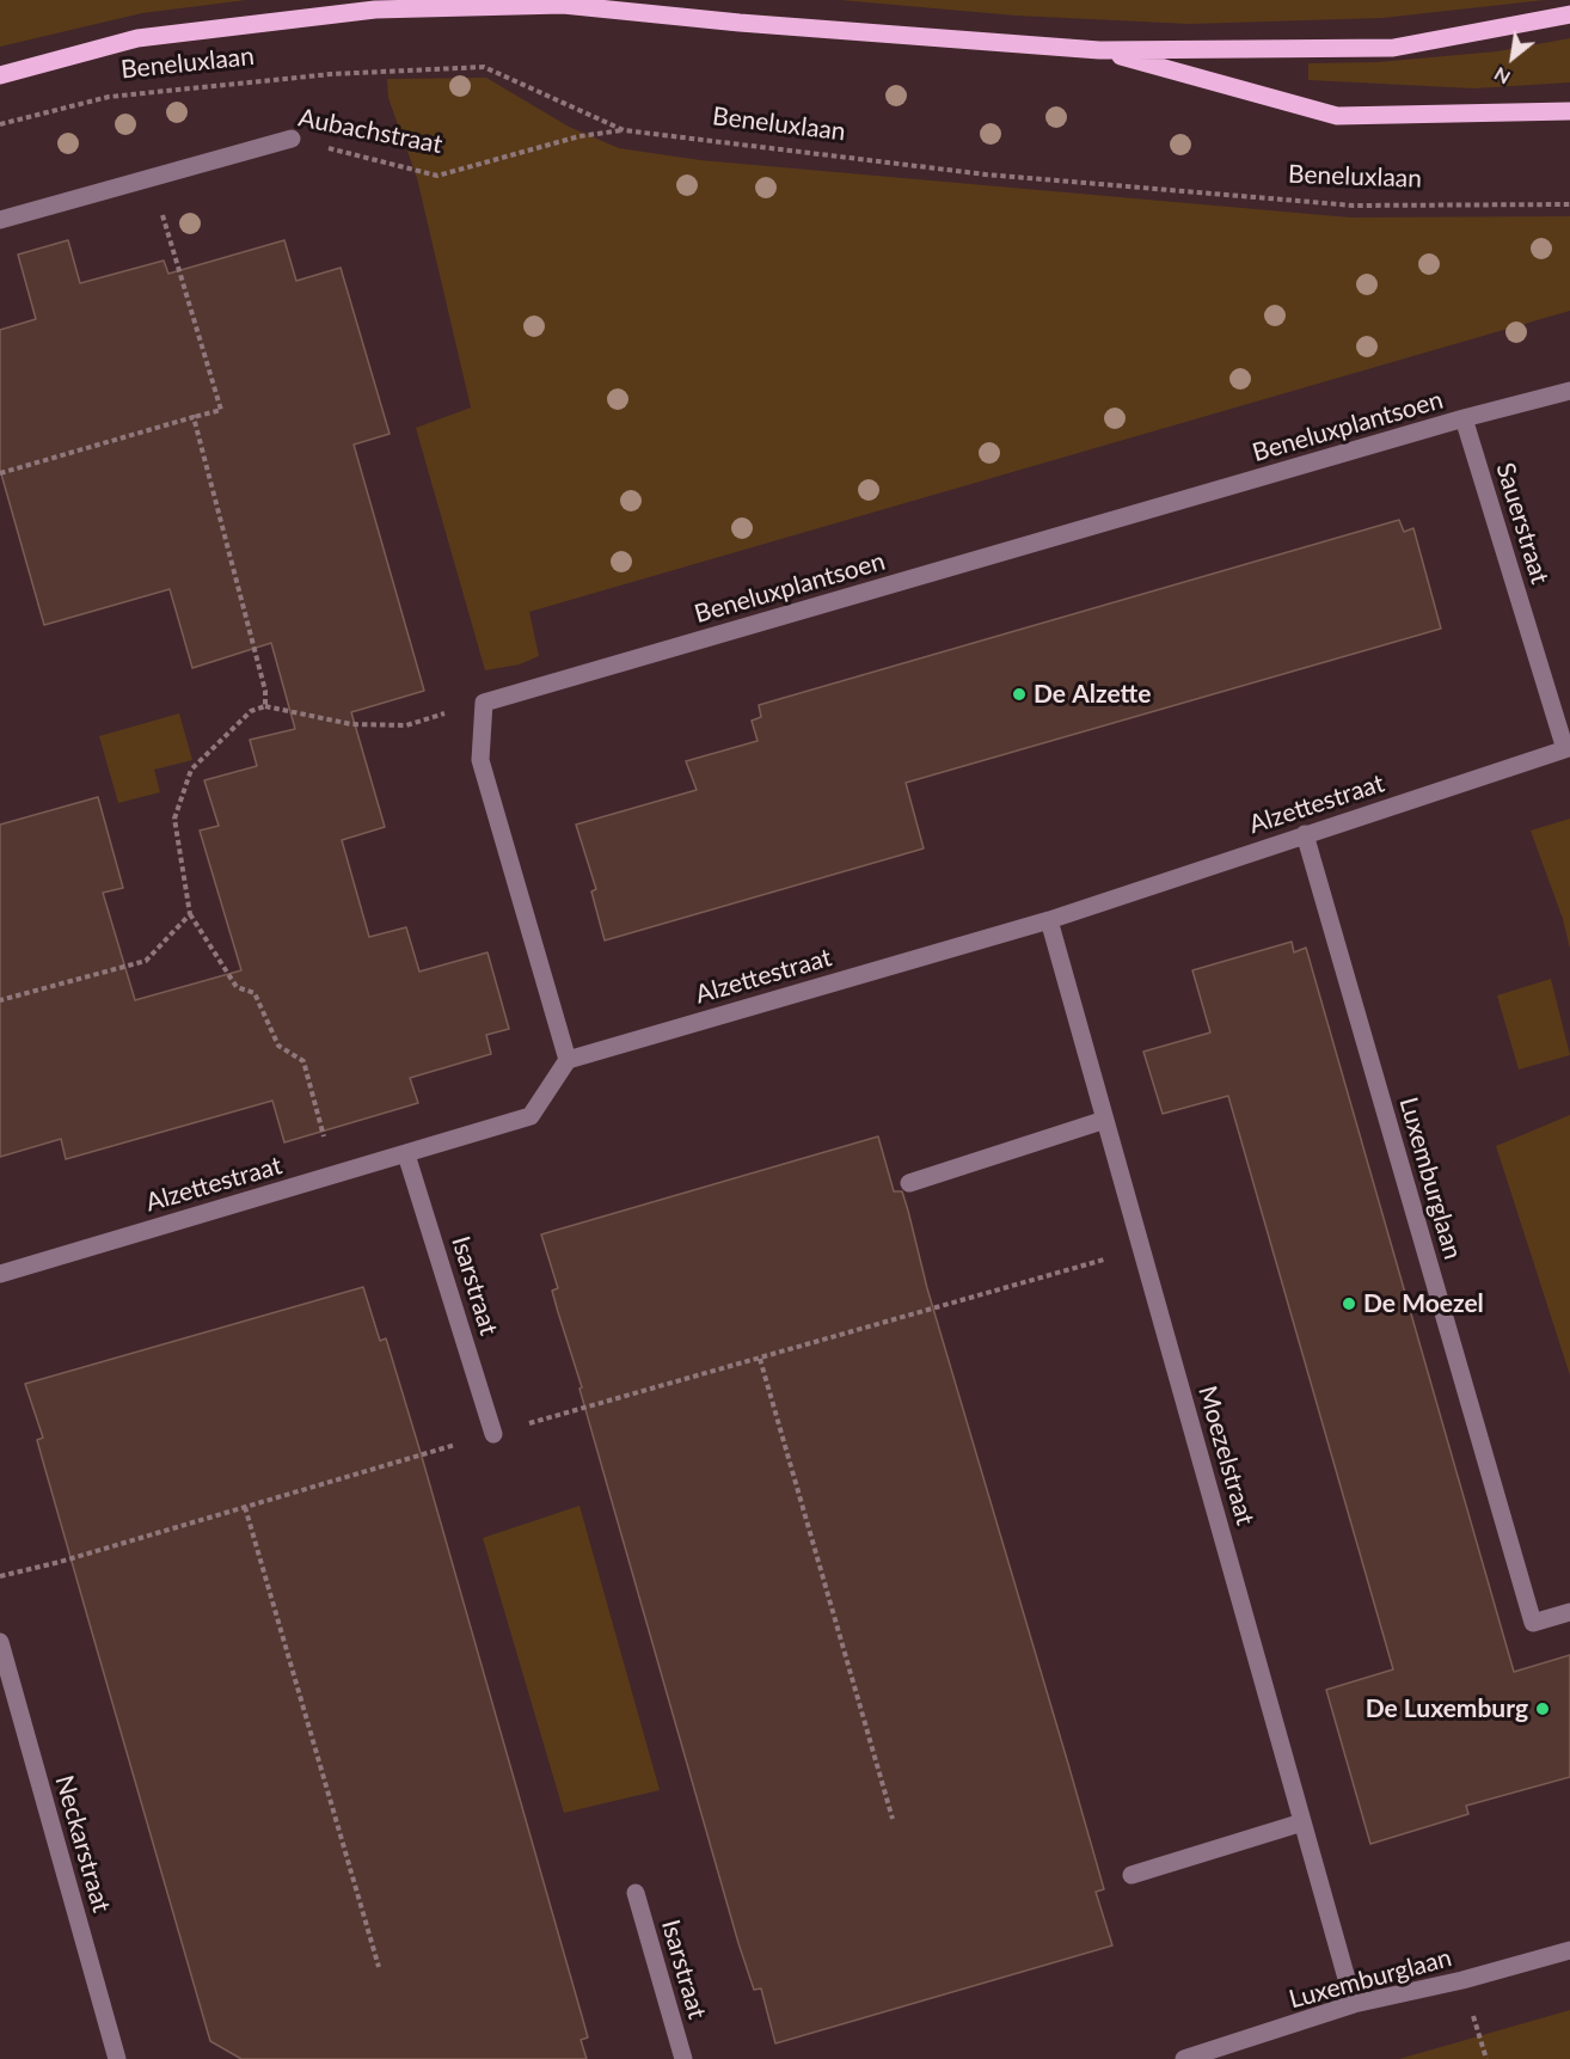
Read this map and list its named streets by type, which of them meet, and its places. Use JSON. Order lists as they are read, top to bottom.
{
  "streets": {
    "main road": ["Beneluxlaan"],
    "street": [
      "Aubachstraat",
      "Beneluxplantsoen",
      "Sauerstraat",
      "Alzettestraat",
      "Luxemburglaan",
      "Isarstraat",
      "Moezelstraat",
      "Neckarstraat"
    ]
  },
  "crossings": [
    ["Beneluxlaan", "Aubachstraat"],
    ["Beneluxplantsoen", "Sauerstraat"],
    ["Sauerstraat", "Alzettestraat"],
    ["Alzettestraat", "Luxemburglaan"],
    ["Alzettestraat", "Isarstraat"],
    ["Alzettestraat", "Moezelstraat"],
    ["Luxemburglaan", "Moezelstraat"]
  ],
  "places": ["De Alzette", "De Moezel", "De Luxemburg"],
  "north": "bottom left"
}
